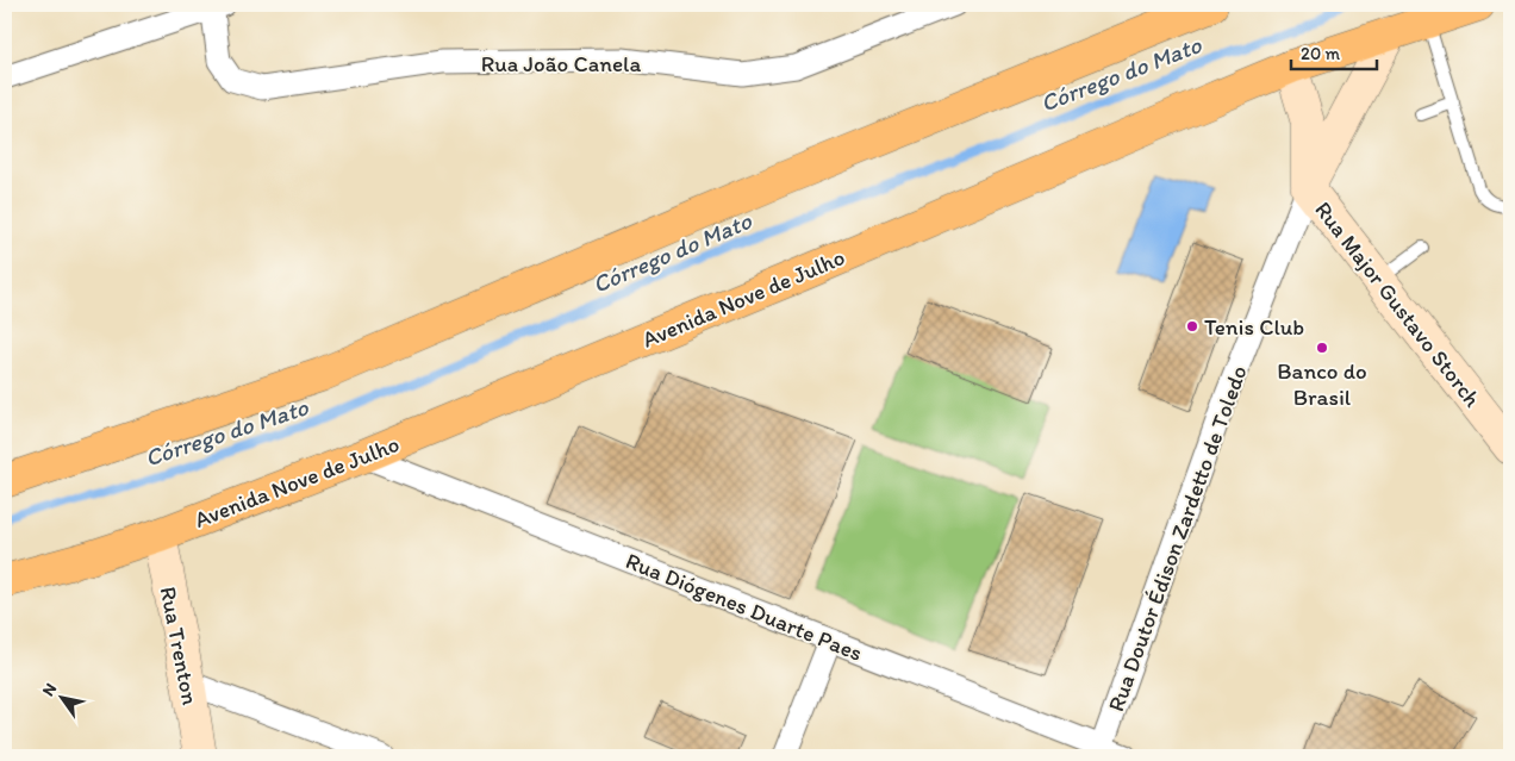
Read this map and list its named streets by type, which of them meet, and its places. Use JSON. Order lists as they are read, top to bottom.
{
  "streets": {
    "main road": ["Avenida Nove de Julho"],
    "street": [
      "Rua João Canela",
      "Rua Major Gustavo Storch",
      "Rua Doutor Édison Zardetto de Toledo",
      "Rua Diógenes Duarte Paes",
      "Rua Trenton"
    ]
  },
  "crossings": [
    ["Avenida Nove de Julho", "Rua Doutor Édison Zardetto de Toledo"],
    ["Avenida Nove de Julho", "Rua Diógenes Duarte Paes"],
    ["Avenida Nove de Julho", "Rua Trenton"],
    ["Rua Major Gustavo Storch", "Rua Doutor Édison Zardetto de Toledo"],
    ["Rua Doutor Édison Zardetto de Toledo", "Rua Diógenes Duarte Paes"]
  ],
  "water": ["Córrego do Mato"],
  "places": ["Tenis Club", "Banco do Brasil"],
  "scale_bar": "20 m",
  "north": "top left"
}
